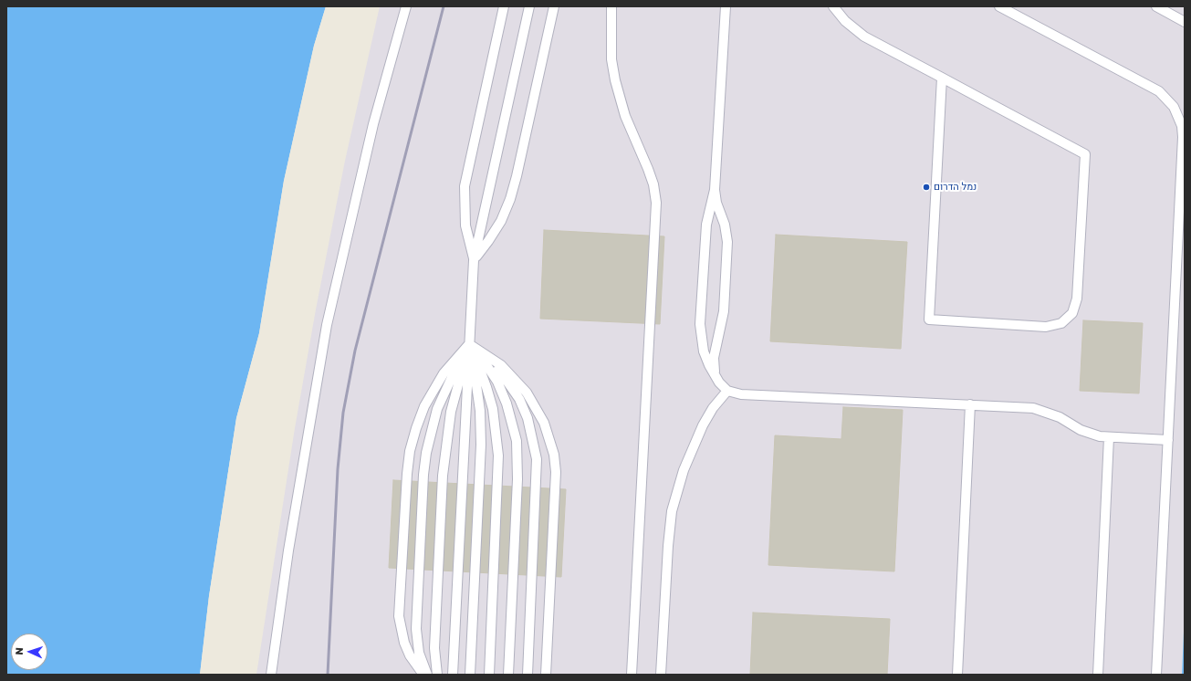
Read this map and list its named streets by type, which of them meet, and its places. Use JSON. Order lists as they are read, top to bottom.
{
  "places": ["נמל הדרום"],
  "north": "left"
}
